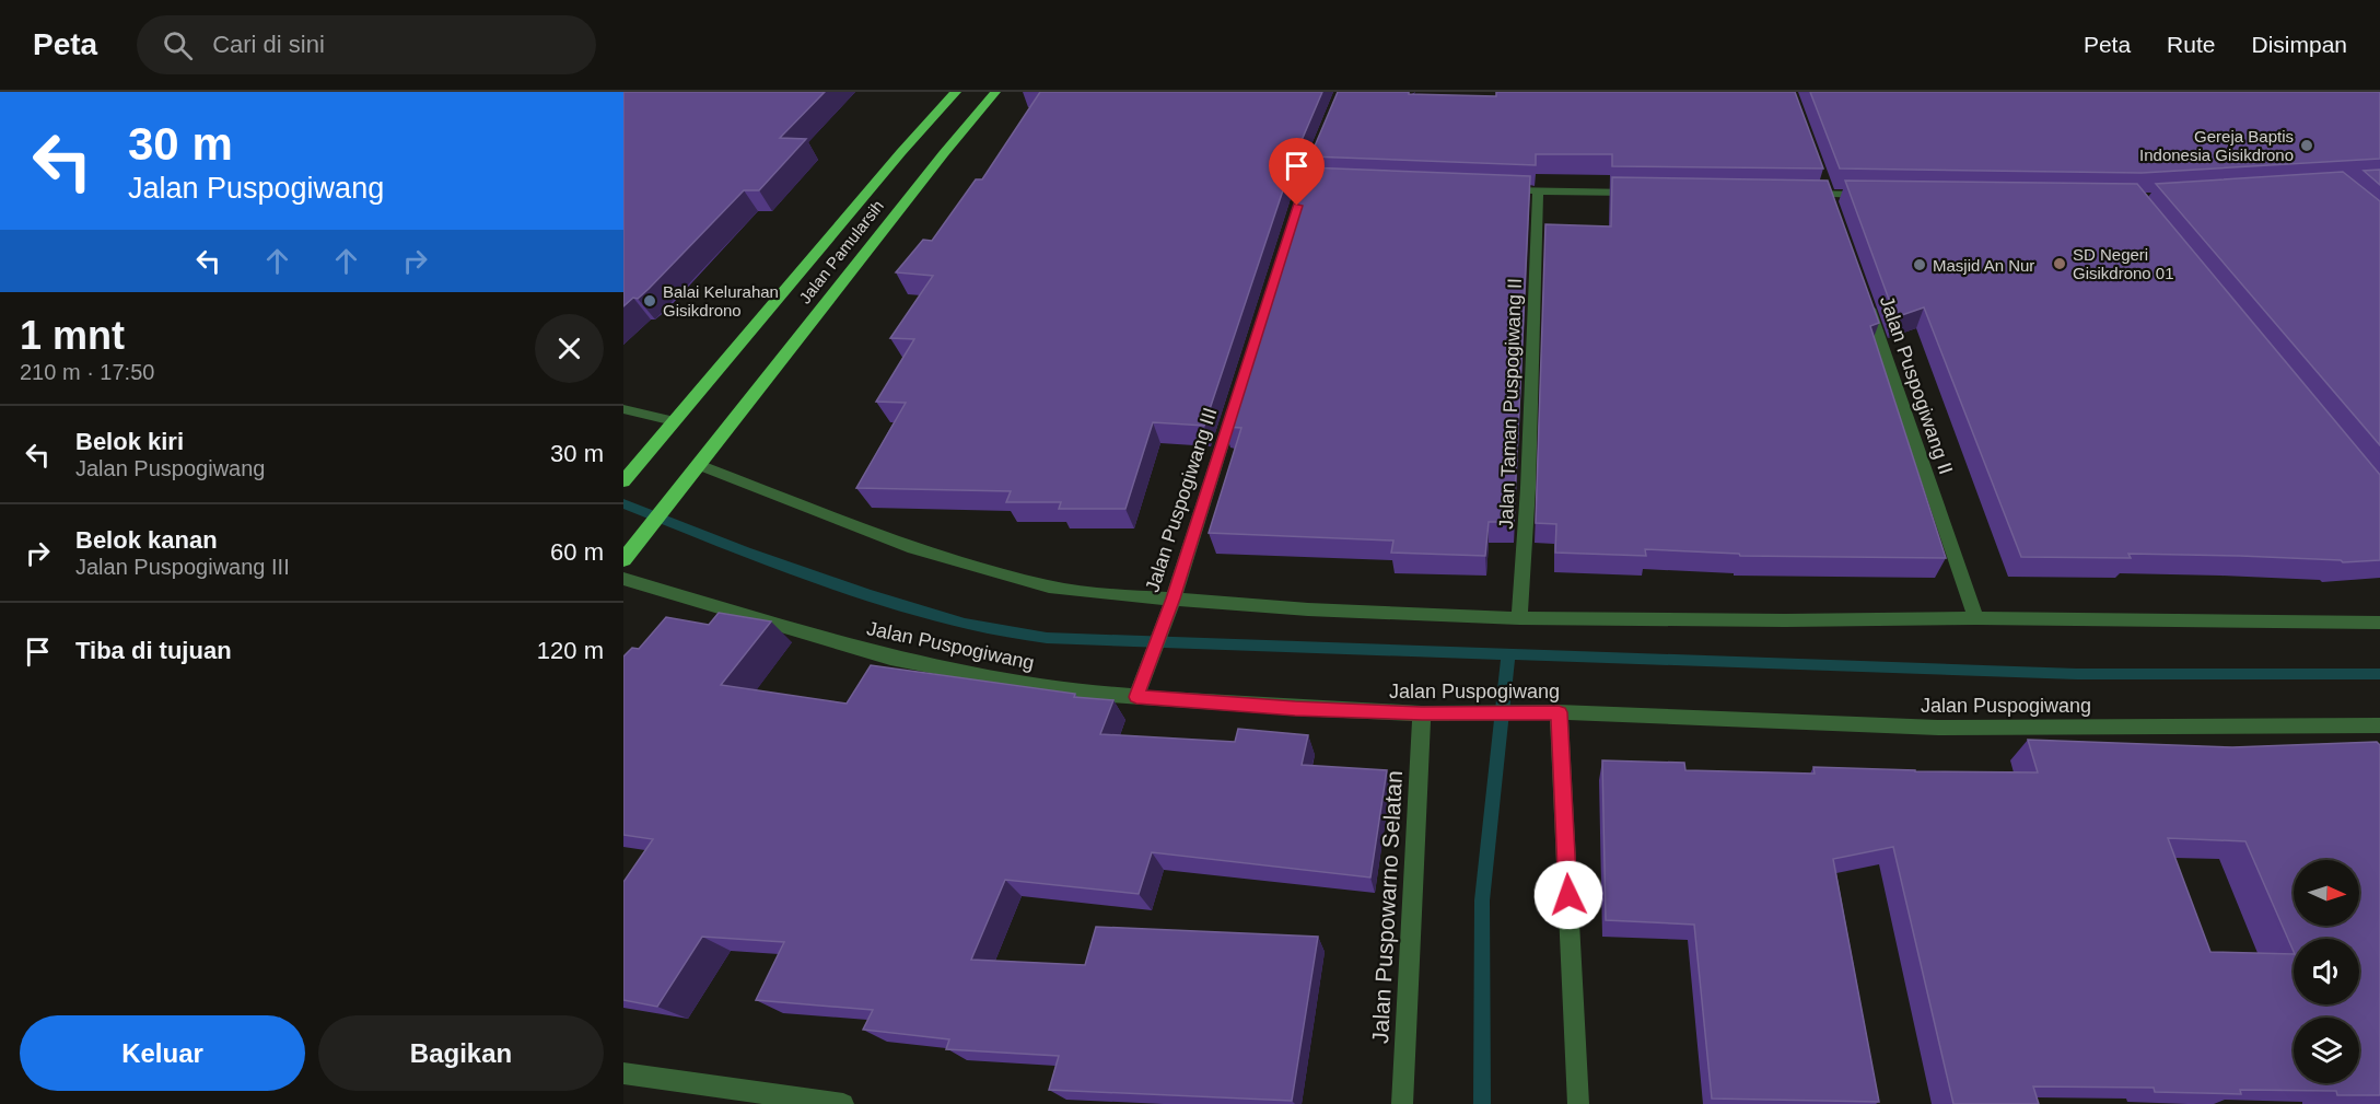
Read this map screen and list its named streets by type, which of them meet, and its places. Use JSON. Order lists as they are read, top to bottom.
{
  "streets": {
    "highway": ["Jalan Pamularsih"],
    "street": [
      "Jalan Puspogiwang II",
      "Jalan Taman Puspogiwang II",
      "Jalan Puspogiwang III",
      "Jalan Puspogiwang",
      "Jalan Puspowarno Selatan"
    ]
  },
  "crossings": [
    ["Jalan Puspogiwang III", "Jalan Puspogiwang"],
    ["Jalan Puspogiwang", "Jalan Puspowarno Selatan"]
  ],
  "places": [
    "Gereja Baptis Indonesia Gisikdrono",
    "SD Negeri Gisikdrono 01",
    "Masjid An Nur",
    "Balai Kelurahan Gisikdrono"
  ],
  "north": "right",
  "page": {
    "header": "Peta",
    "search": "Cari di sini",
    "nav": ["Peta", "Rute", "Disimpan"],
    "turn": ["30 m", "Jalan Puspogiwang"],
    "heading": ["1 mnt", "210 m · 17:50"],
    "list": [
      {
        "name": "Belok kiri",
        "note": "Jalan Puspogiwang",
        "value": "30 m"
      },
      {
        "name": "Belok kanan",
        "note": "Jalan Puspogiwang III",
        "value": "60 m"
      },
      {
        "name": "Tiba di tujuan",
        "value": "120 m"
      }
    ],
    "buttons": ["Keluar", "Bagikan"]
  }
}
